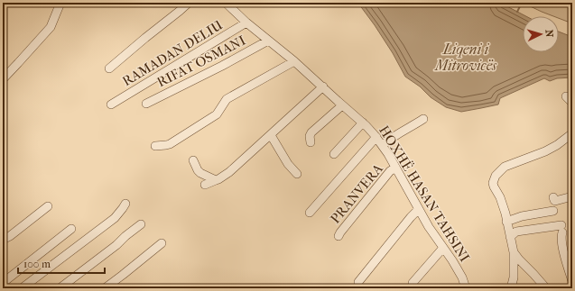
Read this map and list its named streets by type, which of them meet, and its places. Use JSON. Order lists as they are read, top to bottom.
{
  "streets": {
    "street": [
      "RAMADAN DELIU",
      "RIFAT OSMANI",
      "PRANVERA",
      "HOXHË HASAN TAHSINI"
    ]
  },
  "crossings": [
    ["RAMADAN DELIU", "HOXHË HASAN TAHSINI"],
    ["RIFAT OSMANI", "HOXHË HASAN TAHSINI"],
    ["PRANVERA", "HOXHË HASAN TAHSINI"]
  ],
  "water": ["Liqeni i Mitrovicës"],
  "scale_bar": "100 m",
  "north": "right"
}
